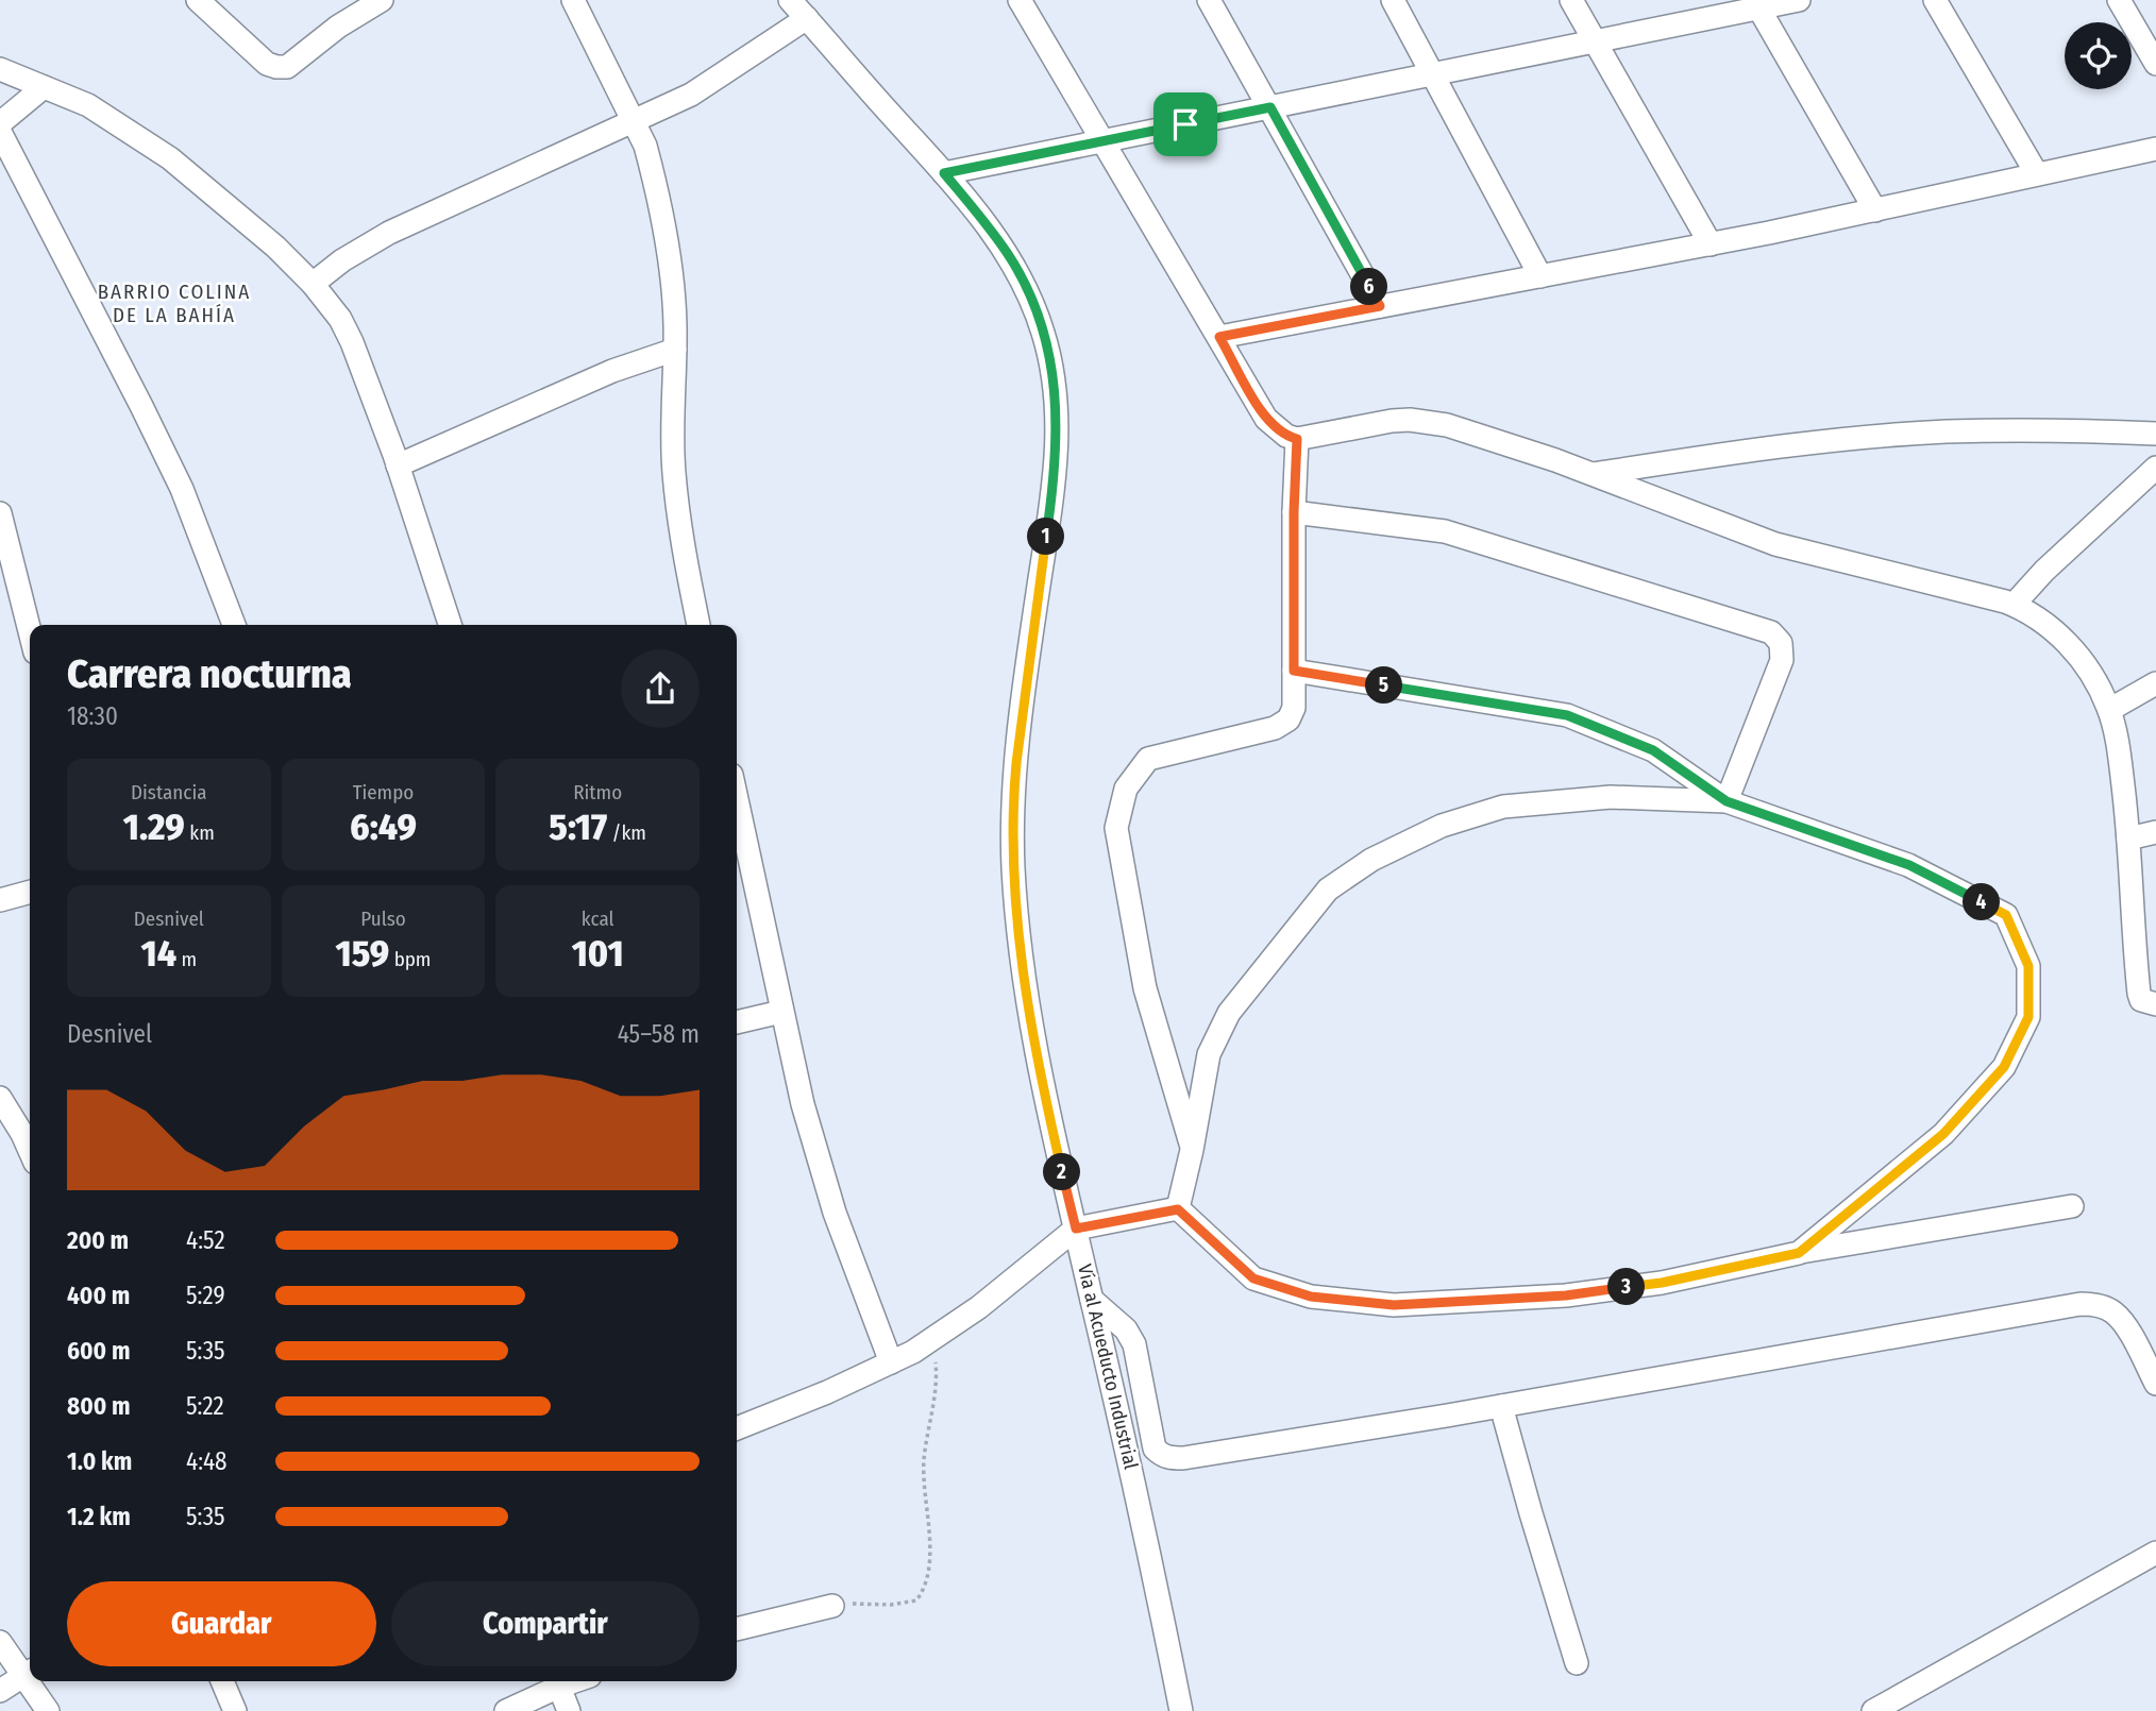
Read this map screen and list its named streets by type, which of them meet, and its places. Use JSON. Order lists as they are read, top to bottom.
{
  "streets": {
    "street": ["Vía al Acueducto Industrial"]
  },
  "districts": ["BARRIO COLINA DE LA BAHÍA"],
  "page": {
    "pins": [
      "6",
      "1",
      "5",
      "4",
      "2",
      "3"
    ],
    "heading": ["Carrera nocturna", "18:30"],
    "stats": [
      ["Distancia", "1.29 km"],
      ["Tiempo", "6:49"],
      ["Ritmo", "5:17 /km"],
      ["Desnivel", "14 m"],
      ["Pulso", "159 bpm"],
      ["kcal", "101"]
    ],
    "chart": ["Desnivel", "45–58 m"],
    "list": [
      {
        "name": "200 m",
        "note": "4:52"
      },
      {
        "name": "400 m",
        "note": "5:29"
      },
      {
        "name": "600 m",
        "note": "5:35"
      },
      {
        "name": "800 m",
        "note": "5:22"
      },
      {
        "name": "1.0 km",
        "note": "4:48"
      },
      {
        "name": "1.2 km",
        "note": "5:35"
      }
    ],
    "buttons": ["Guardar", "Compartir"]
  }
}
